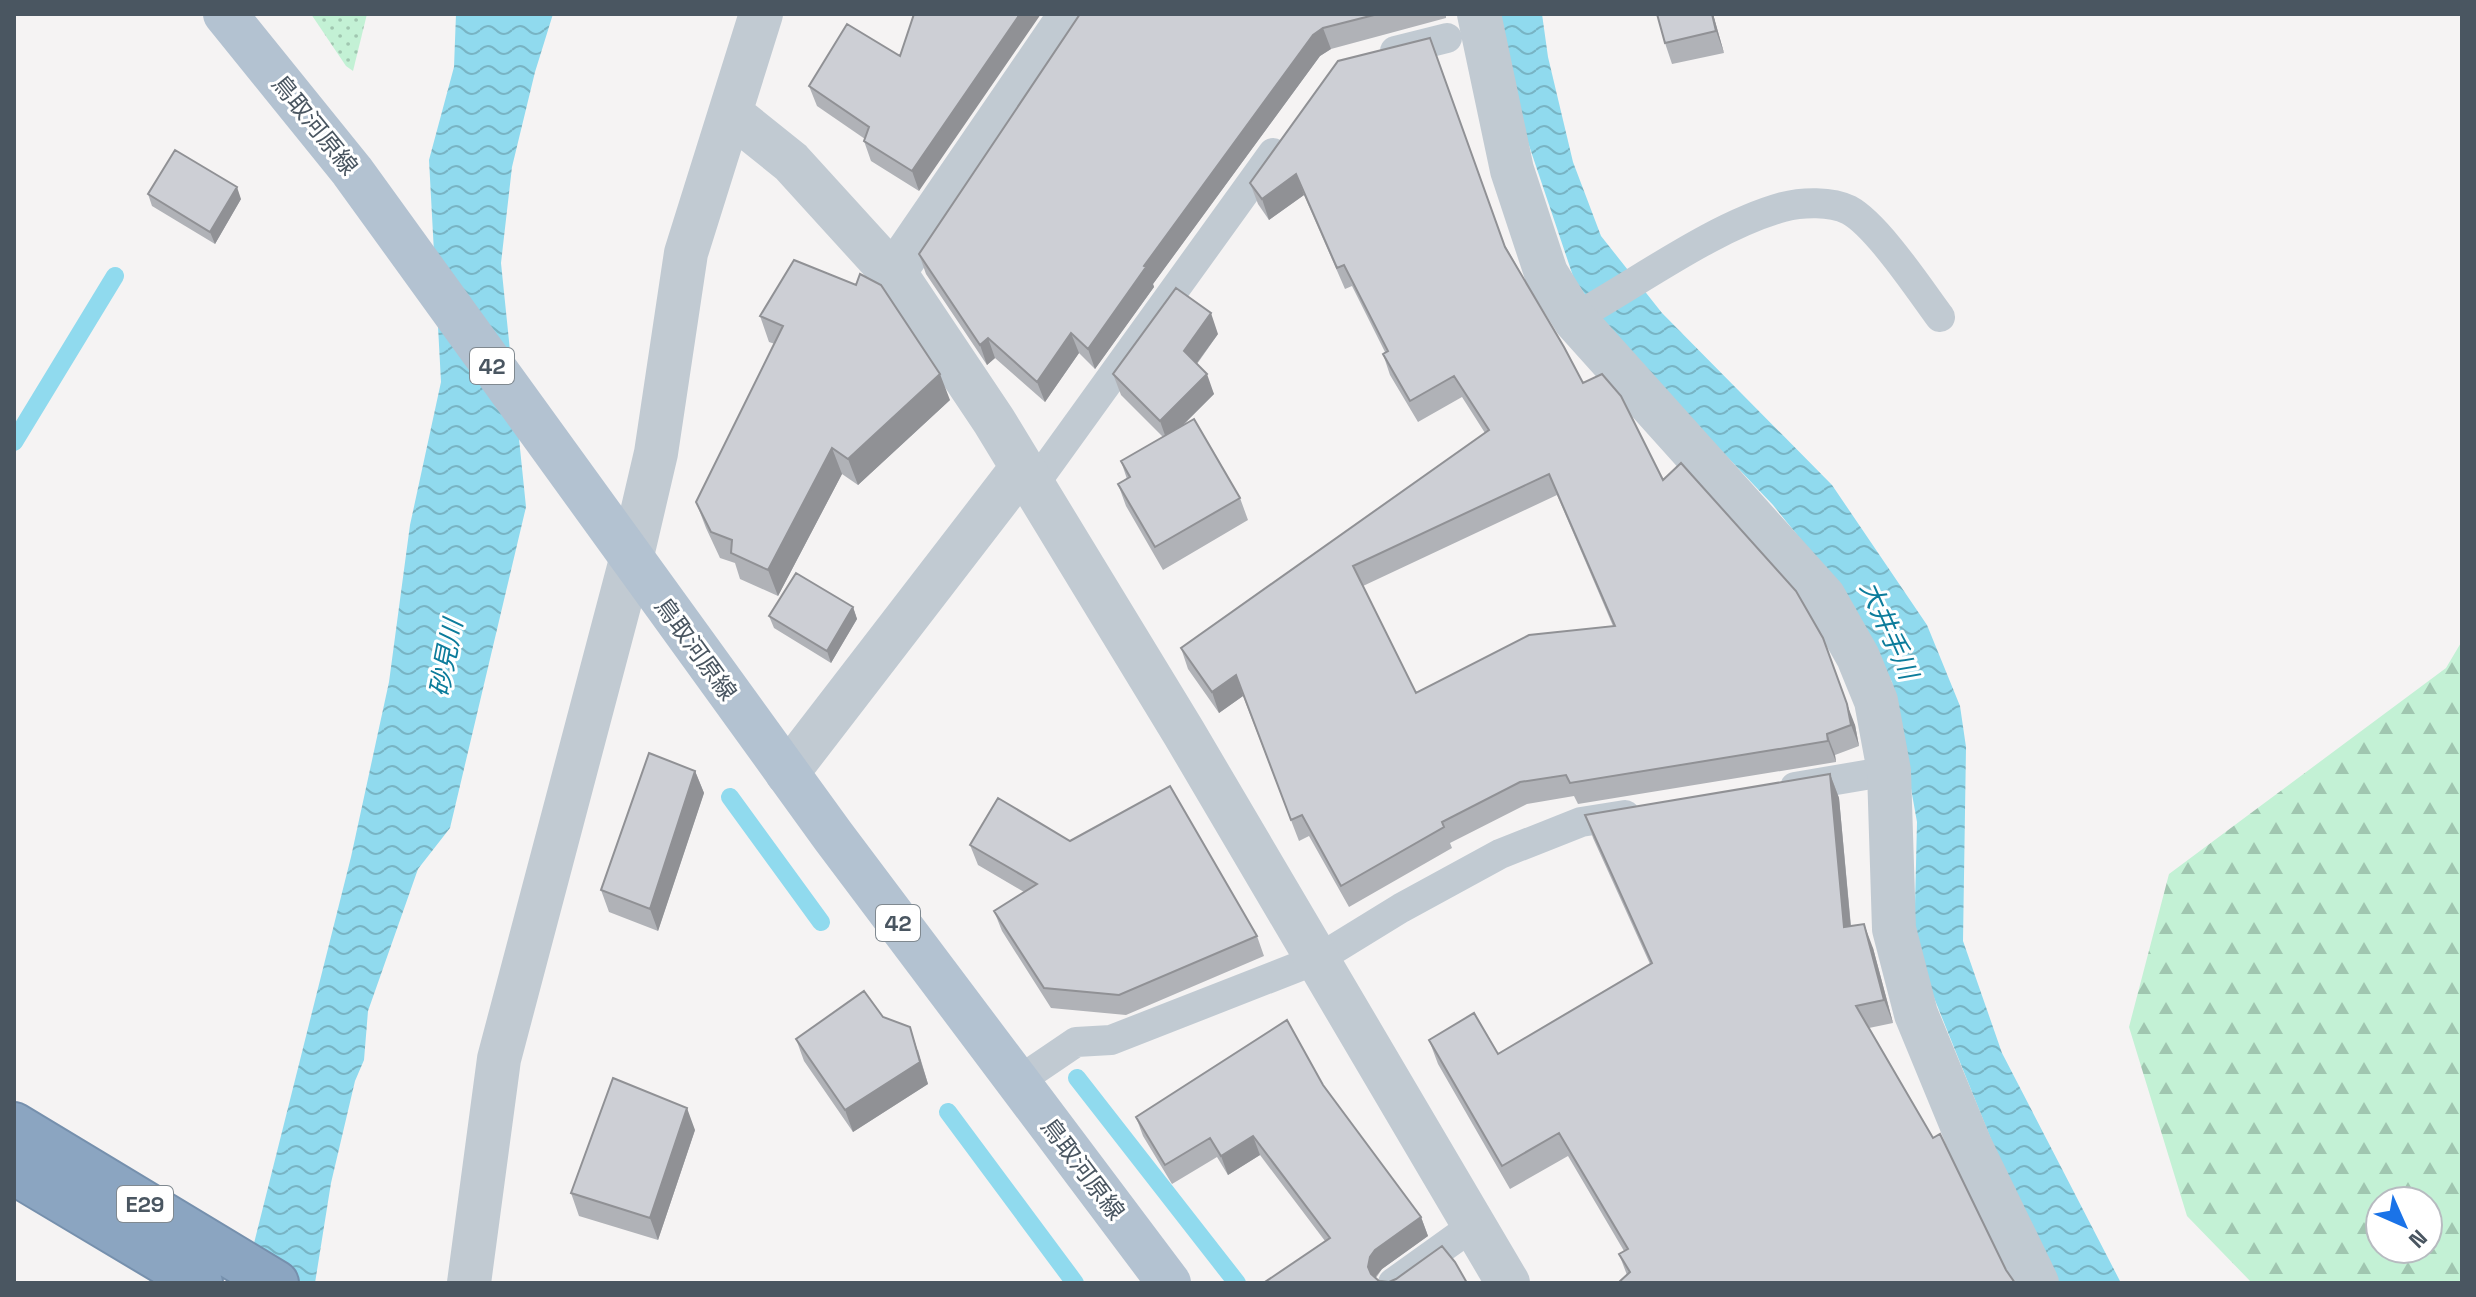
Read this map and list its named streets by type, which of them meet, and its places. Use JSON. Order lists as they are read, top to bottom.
{
  "streets": {
    "highway": ["E29"],
    "main road": ["鳥取河原線", "42"]
  },
  "water": ["大井手川", "砂見川"],
  "north": "bottom right"
}
